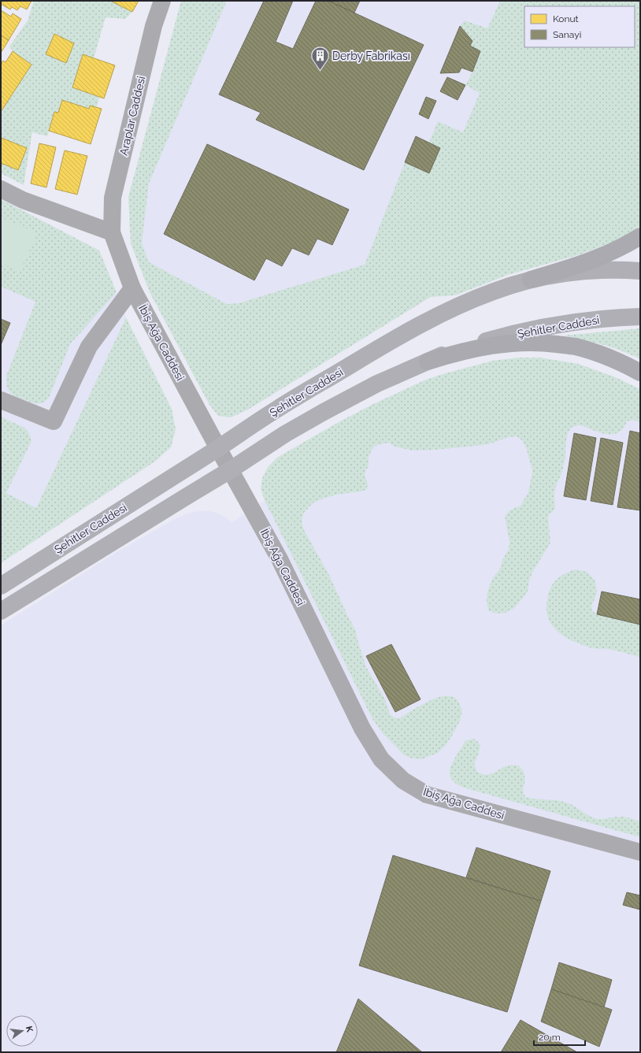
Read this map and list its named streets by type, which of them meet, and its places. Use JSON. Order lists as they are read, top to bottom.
{
  "streets": {
    "main road": ["Şehitler Caddesi"],
    "street": ["Araplar Caddesi", "İbiş Ağa Caddesi"]
  },
  "crossings": [
    ["Araplar Caddesi", "İbiş Ağa Caddesi"],
    ["Şehitler Caddesi", "İbiş Ağa Caddesi"]
  ],
  "places": {
    "building": ["Derby Fabrikası"]
  },
  "legend": ["Konut", "Sanayi"],
  "scale_bar": "20 m",
  "north": "right"
}
